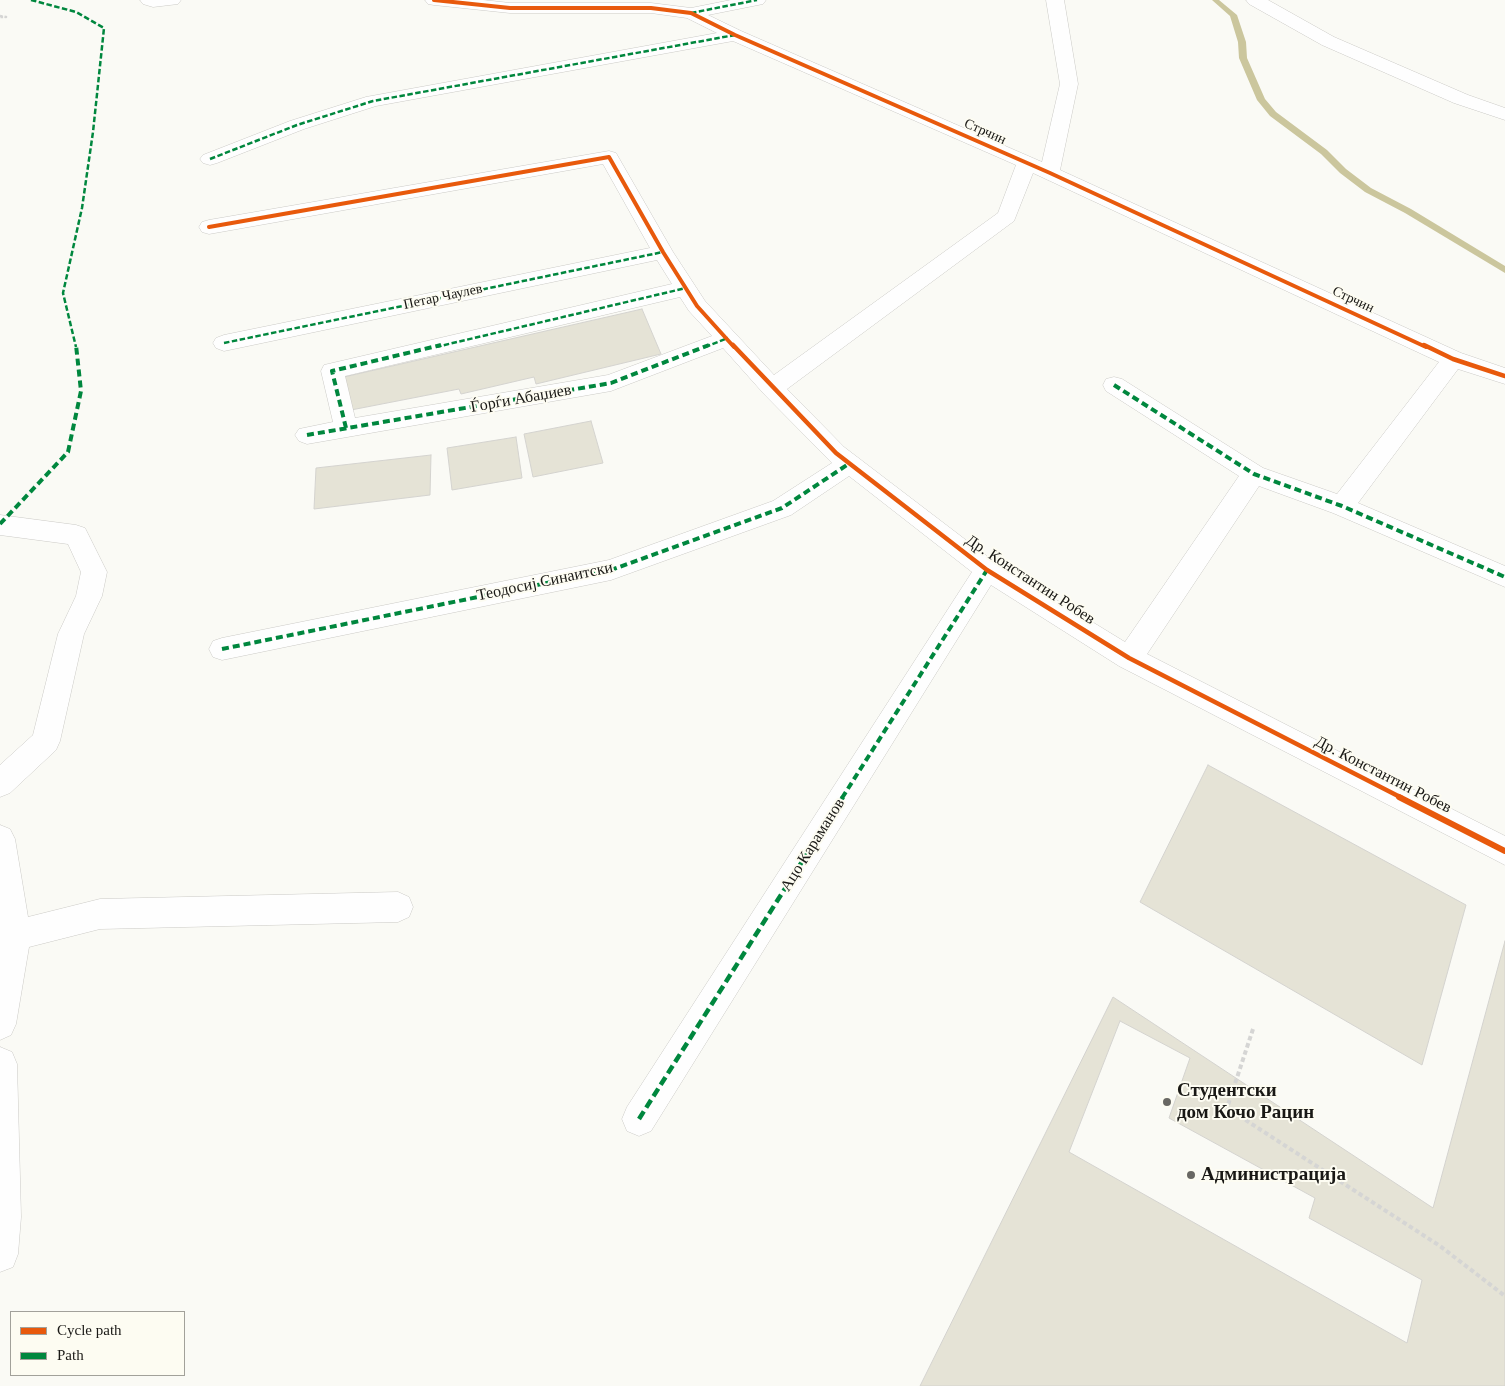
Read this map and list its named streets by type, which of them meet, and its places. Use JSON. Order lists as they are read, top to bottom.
{
  "streets": {
    "street": [
      "Стрчин",
      "Петар Чаулев",
      "Ѓорѓи Абаџиев",
      "Др. Константин Робев",
      "Теодосиј Синаитски",
      "Ацо Караманов"
    ]
  },
  "crossings": [
    ["Петар Чаулев", "Др. Константин Робев"],
    ["Ѓорѓи Абаџиев", "Др. Константин Робев"],
    ["Др. Константин Робев", "Теодосиј Синаитски"],
    ["Др. Константин Робев", "Ацо Караманов"]
  ],
  "places": ["Студентски дом Кочо Рацин", "Администрација"],
  "legend": ["Cycle path", "Path"]
}
